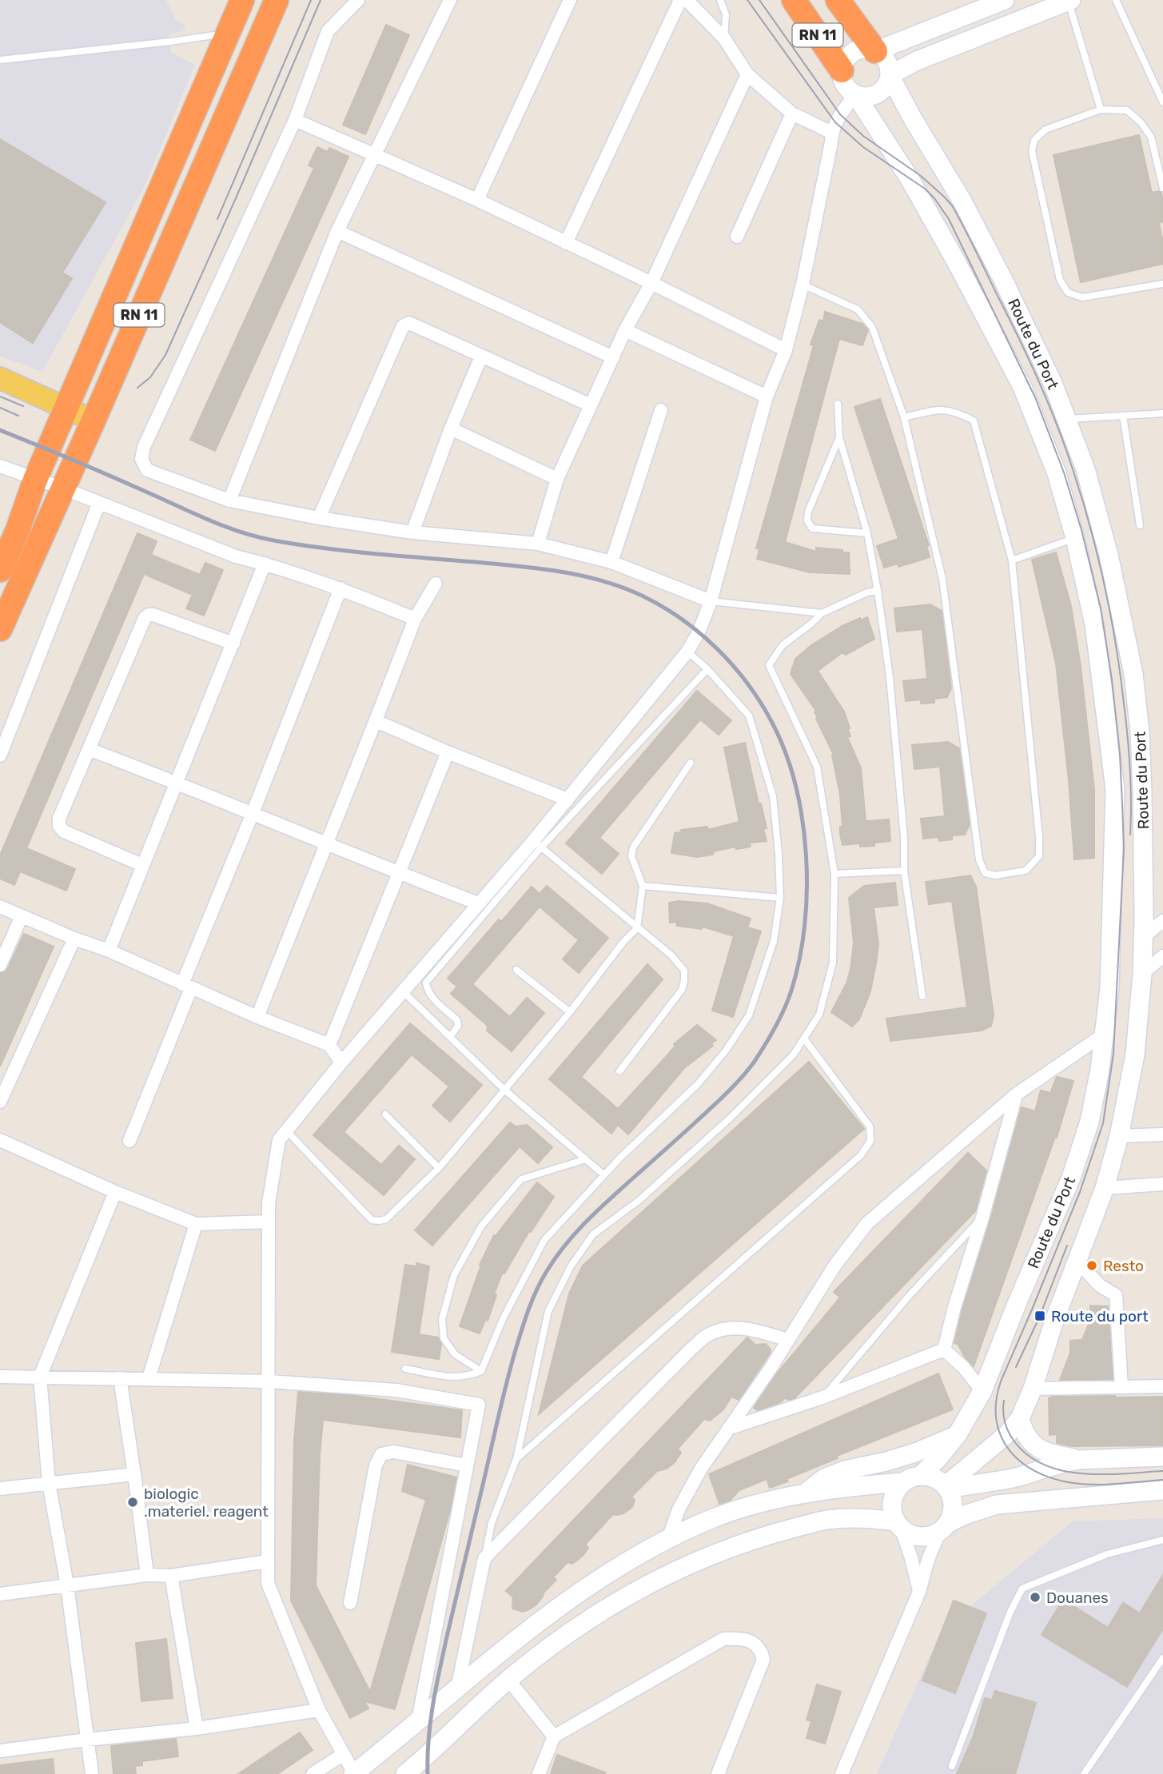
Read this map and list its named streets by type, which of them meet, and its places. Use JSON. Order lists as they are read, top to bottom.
{
  "streets": {
    "highway": ["RN 11"],
    "main road": ["Route du Port"]
  },
  "crossings": [
    ["RN 11", "Route du Port"]
  ],
  "places": {
    "other": ["Resto", "biologic .materiel. reagent", "Douanes"],
    "transit": ["Route du port"]
  }
}
